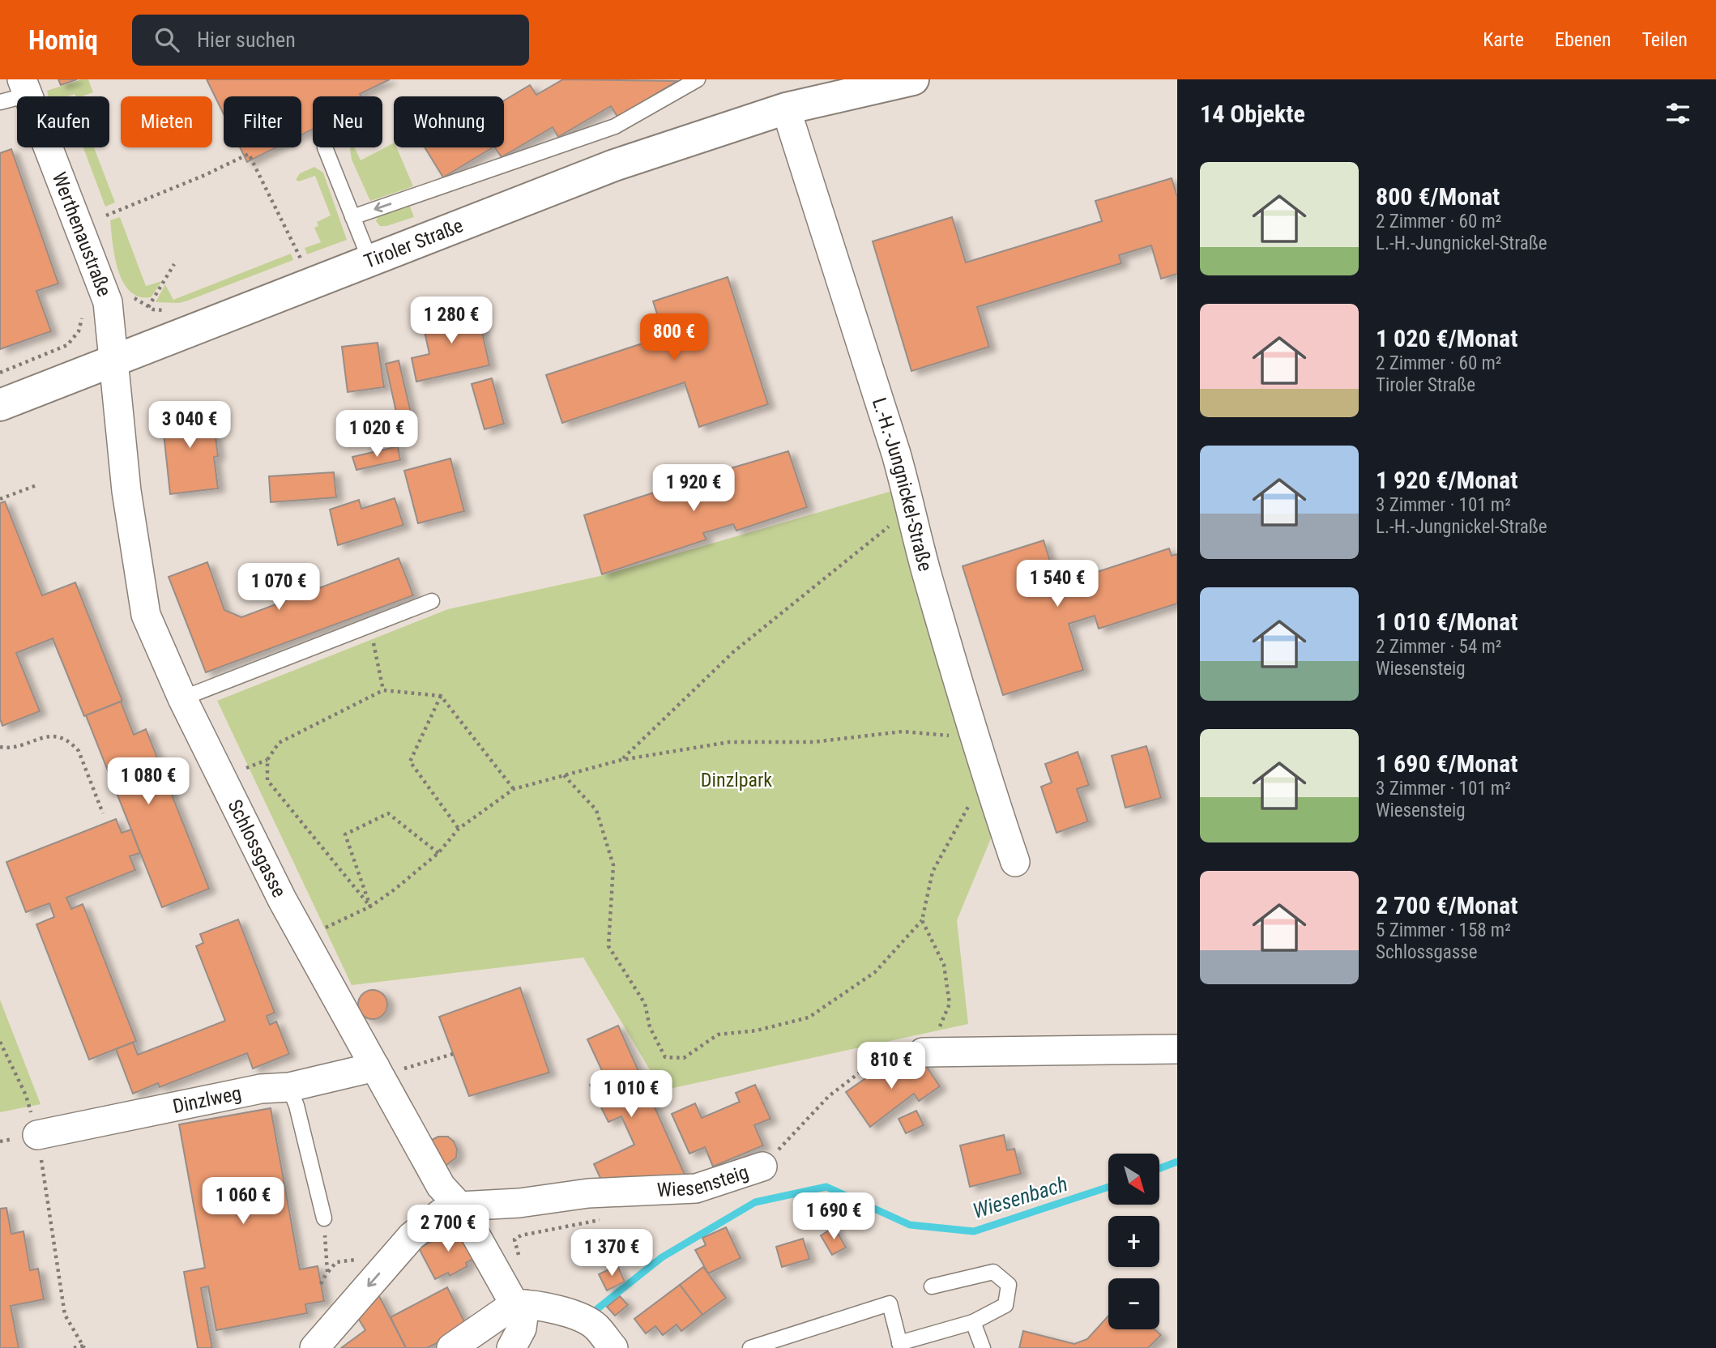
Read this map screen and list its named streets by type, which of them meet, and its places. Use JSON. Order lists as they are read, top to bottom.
{
  "streets": {
    "main road": ["Tiroler Straße"],
    "street": [
      "Werthenaustraße",
      "L.-H.-Jungnickel-Straße",
      "Schlossgasse",
      "Dinzlweg",
      "Wiesensteig"
    ]
  },
  "crossings": [
    ["Werthenaustraße", "Tiroler Straße"],
    ["Werthenaustraße", "Schlossgasse"],
    ["Tiroler Straße", "L.-H.-Jungnickel-Straße"],
    ["Tiroler Straße", "Schlossgasse"],
    ["Schlossgasse", "Dinzlweg"],
    ["Schlossgasse", "Wiesensteig"]
  ],
  "water": ["Wiesenbach"],
  "parks": ["Dinzlpark"],
  "north": "bottom right",
  "page": {
    "header": "Homiq",
    "search": "Hier suchen",
    "nav": ["Karte", "Ebenen", "Teilen"],
    "heading": "14 Objekte",
    "chip": [
      "Kaufen",
      "Mieten",
      "Filter",
      "Neu",
      "Wohnung"
    ],
    "list": [
      {
        "name": "800 €/Monat",
        "note": "2 Zimmer · 60 m² · L.-H.-Jungnickel-Straße"
      },
      {
        "name": "1 020 €/Monat",
        "note": "2 Zimmer · 60 m² · Tiroler Straße"
      },
      {
        "name": "1 920 €/Monat",
        "note": "3 Zimmer · 101 m² · L.-H.-Jungnickel-Straße"
      },
      {
        "name": "1 010 €/Monat",
        "note": "2 Zimmer · 54 m² · Wiesensteig"
      },
      {
        "name": "1 690 €/Monat",
        "note": "3 Zimmer · 101 m² · Wiesensteig"
      },
      {
        "name": "2 700 €/Monat",
        "note": "5 Zimmer · 158 m² · Schlossgasse"
      }
    ],
    "price": [
      "1 280 €",
      "800 €",
      "3 040 €",
      "1 020 €",
      "1 920 €",
      "1 540 €",
      "1 070 €",
      "1 080 €",
      "810 €",
      "1 010 €",
      "1 060 €",
      "1 690 €",
      "2 700 €",
      "1 370 €"
    ],
    "map_buttons": ["+", "−"]
  }
}
